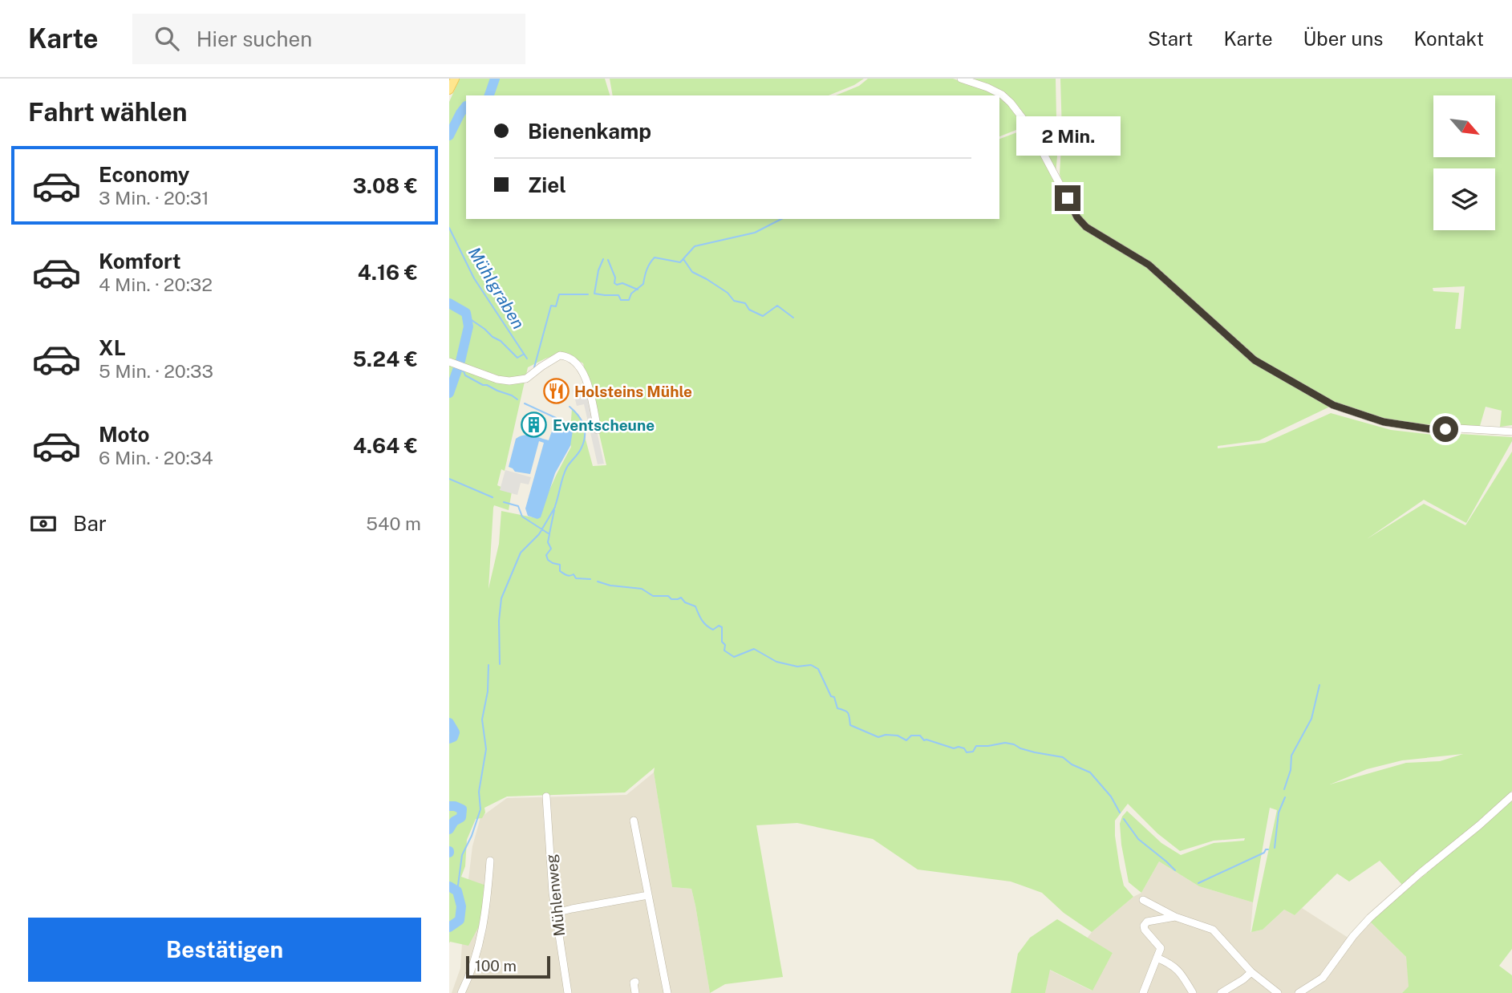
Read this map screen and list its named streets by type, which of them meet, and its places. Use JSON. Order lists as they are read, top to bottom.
{
  "streets": {
    "street": ["Mühlenweg"]
  },
  "water": ["Mühlgraben"],
  "places": {
    "restaurant": ["Holsteins Mühle"],
    "building": ["Eventscheune"]
  },
  "scale_bar": "100 m",
  "north": "bottom right",
  "page": {
    "header": "Karte",
    "search": "Hier suchen",
    "nav": [
      "Start",
      "Karte",
      "Über uns",
      "Kontakt"
    ],
    "heading": "Fahrt wählen",
    "banner": ["Bienenkamp", "Ziel"],
    "bubble": "2 Min.",
    "list": [
      {
        "name": "Economy",
        "note": "3 Min. · 20:31",
        "value": "3.08 €"
      },
      {
        "name": "Komfort",
        "note": "4 Min. · 20:32",
        "value": "4.16 €"
      },
      {
        "name": "XL",
        "note": "5 Min. · 20:33",
        "value": "5.24 €"
      },
      {
        "name": "Moto",
        "note": "6 Min. · 20:34",
        "value": "4.64 €"
      }
    ],
    "pay": ["Bar", "540 m"],
    "buttons": "Bestätigen",
    "scale": "100 m"
  }
}
